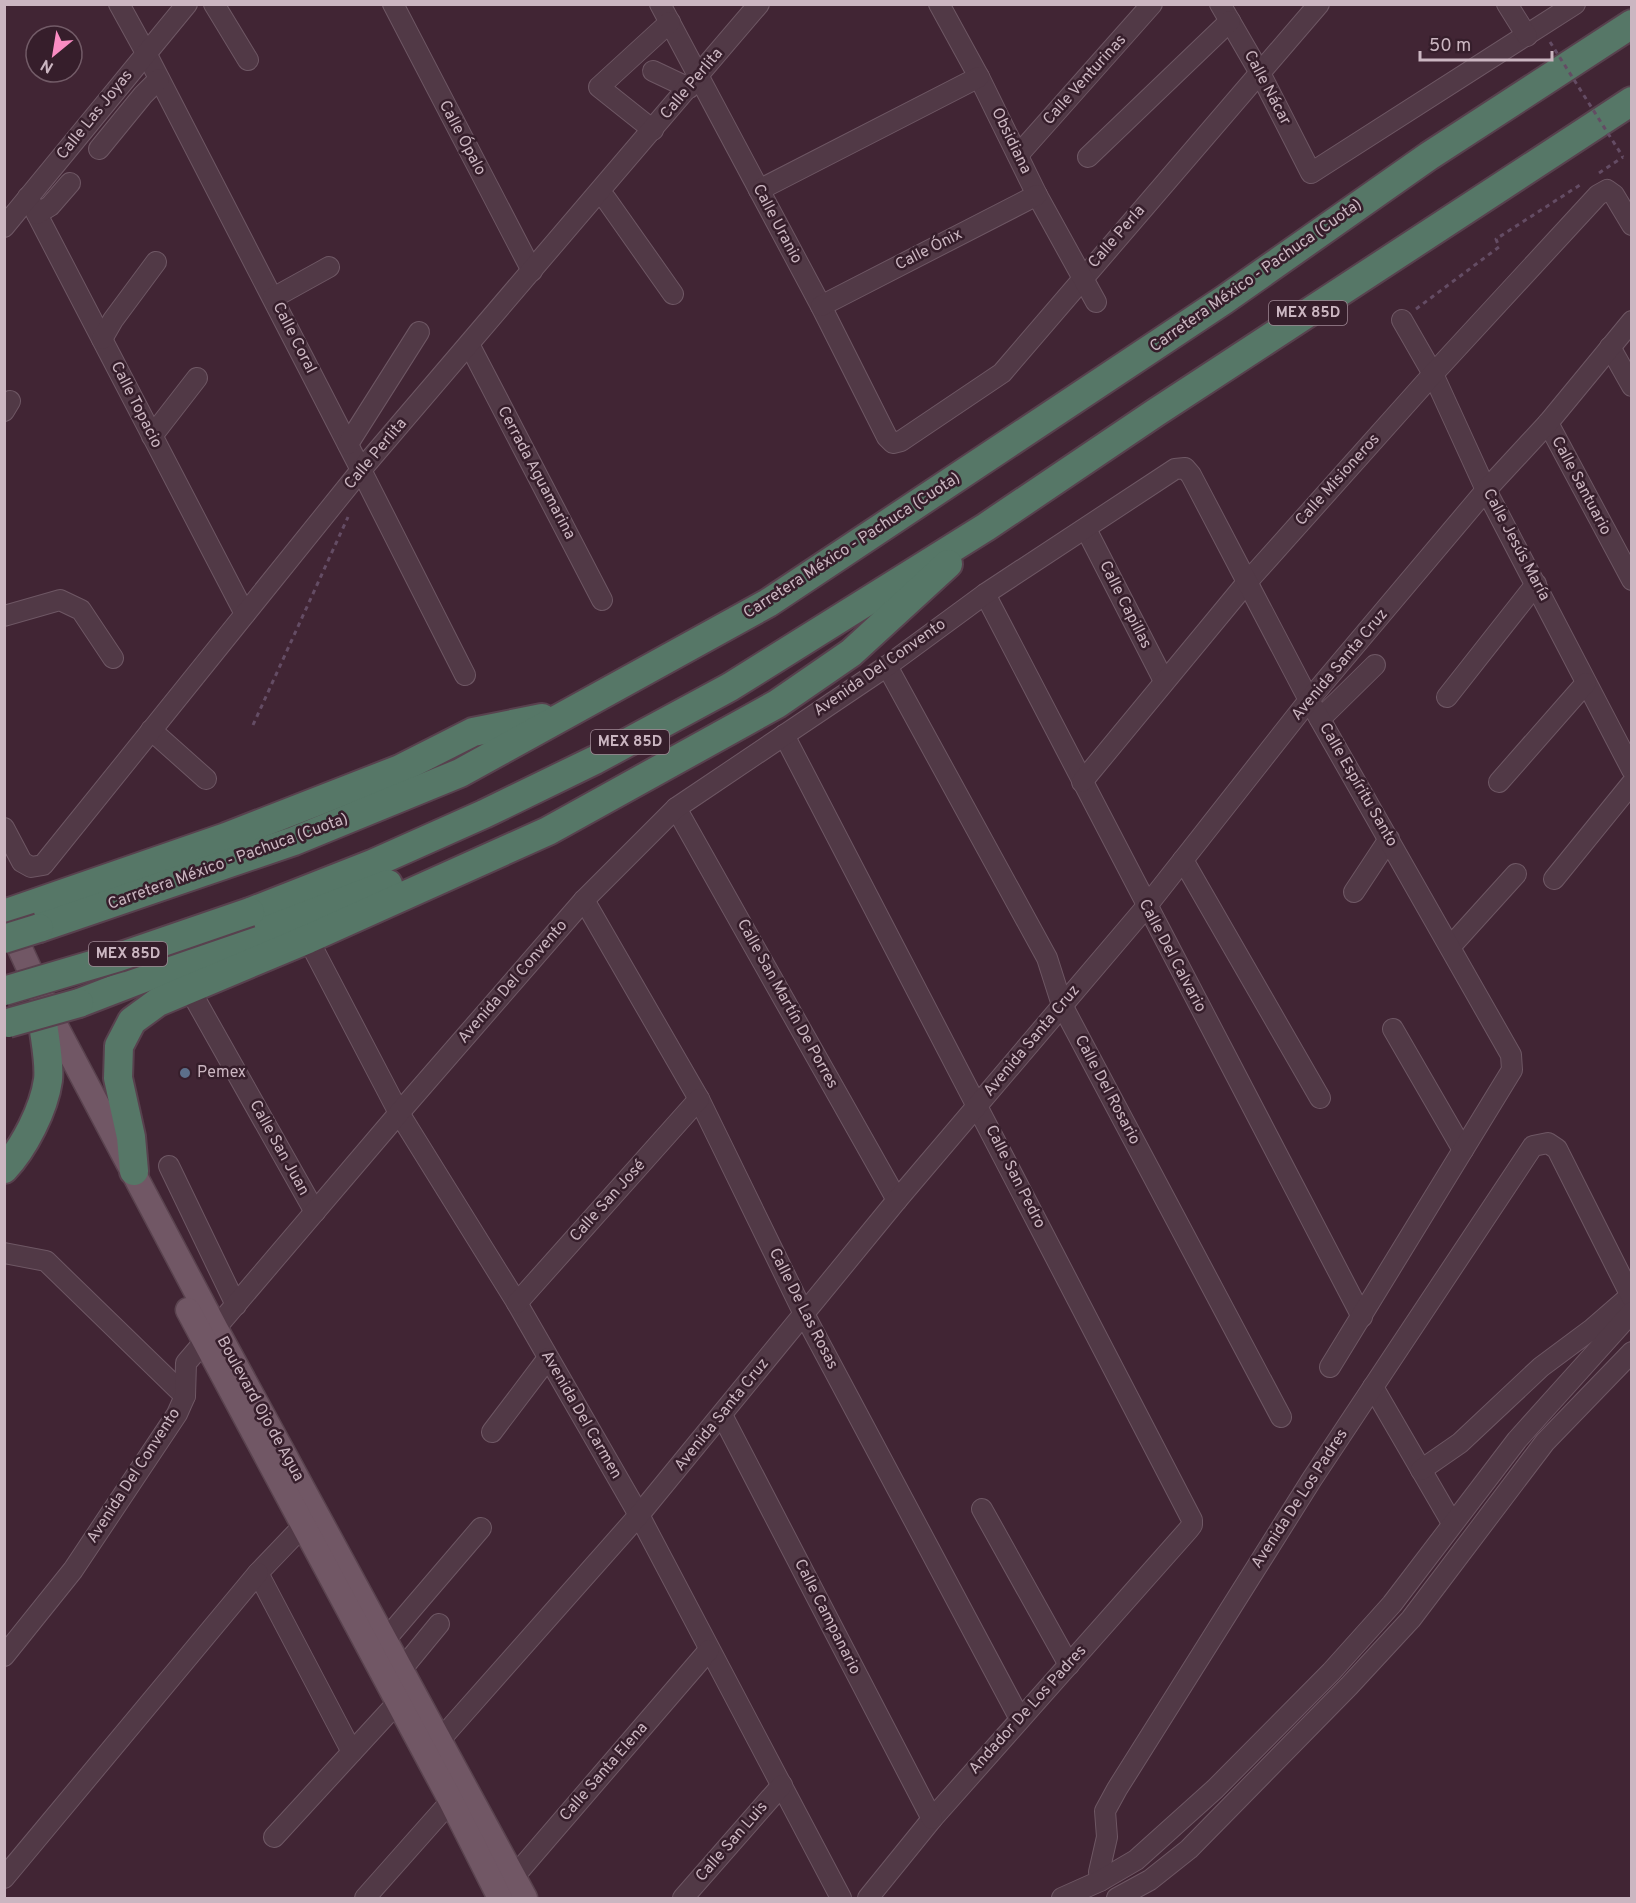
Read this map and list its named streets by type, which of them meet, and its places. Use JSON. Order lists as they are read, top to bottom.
{
  "streets": {
    "highway": ["Carretera México - Pachuca (Cuota)", "MEX 85D"],
    "main road": ["Boulevard Ojo de Agua"],
    "street": [
      "Calle Venturinas",
      "Calle Perlita",
      "Calle Nácar",
      "Calle Las Joyas",
      "Calle Ópalo",
      "Obsidiana",
      "Calle Uranio",
      "Calle Perla",
      "Calle Ónix",
      "Calle Coral",
      "Calle Topacio",
      "Cerrada Aguamarina",
      "Calle Misioneros",
      "Calle Santuario",
      "Calle Jesús María",
      "Calle Capillas",
      "Avenida Santa Cruz",
      "Avenida Del Convento",
      "Calle Espíritu Santo",
      "Calle Del Calvario",
      "Calle San Martín De Porres",
      "Calle Del Rosario",
      "Calle San Juan",
      "Calle San Pedro",
      "Calle San José",
      "Calle De Las Rosas",
      "Avenida Del Carmen",
      "Avenida De Los Padres",
      "Calle Campanario",
      "Andador De Los Padres",
      "Calle Santa Elena",
      "Calle San Luis"
    ]
  },
  "crossings": [
    ["Calle Venturinas", "Obsidiana"],
    ["Calle Perlita", "Calle Ópalo"],
    ["Calle Perlita", "Calle Uranio"],
    ["Calle Perlita", "Calle Coral"],
    ["Calle Perlita", "Calle Topacio"],
    ["Calle Perlita", "Cerrada Aguamarina"],
    ["Calle Nácar", "Calle Perla"],
    ["Calle Las Joyas", "Calle Coral"],
    ["Calle Las Joyas", "Calle Topacio"],
    ["Obsidiana", "Calle Perla"],
    ["Obsidiana", "Calle Ónix"],
    ["Calle Uranio", "Calle Perla"],
    ["Calle Uranio", "Calle Ónix"],
    ["Calle Misioneros", "Calle Jesús María"],
    ["Calle Misioneros", "Calle Capillas"],
    ["Calle Misioneros", "Calle Espíritu Santo"],
    ["Calle Misioneros", "Calle Del Calvario"],
    ["Calle Santuario", "Avenida Santa Cruz"],
    ["Calle Jesús María", "Avenida Santa Cruz"],
    ["Calle Capillas", "Avenida Del Convento"],
    ["Avenida Santa Cruz", "Calle Espíritu Santo"],
    ["Avenida Santa Cruz", "Calle Del Calvario"],
    ["Avenida Santa Cruz", "Calle San Martín De Porres"],
    ["Avenida Santa Cruz", "Calle Del Rosario"],
    ["Avenida Santa Cruz", "Calle San Pedro"],
    ["Avenida Santa Cruz", "Calle De Las Rosas"],
    ["Avenida Santa Cruz", "Boulevard Ojo de Agua"],
    ["Avenida Santa Cruz", "Avenida Del Carmen"],
    ["Avenida Santa Cruz", "Calle Campanario"],
    ["Avenida Del Convento", "Calle Espíritu Santo"],
    ["Avenida Del Convento", "Calle Del Calvario"],
    ["Avenida Del Convento", "Calle San Martín De Porres"],
    ["Avenida Del Convento", "Calle Del Rosario"],
    ["Avenida Del Convento", "Calle San Juan"],
    ["Avenida Del Convento", "Calle San Pedro"],
    ["Avenida Del Convento", "Calle De Las Rosas"],
    ["Avenida Del Convento", "Boulevard Ojo de Agua"],
    ["Avenida Del Convento", "Avenida Del Carmen"],
    ["Calle San Pedro", "Andador De Los Padres"],
    ["Calle San José", "Calle De Las Rosas"],
    ["Calle San José", "Avenida Del Carmen"],
    ["Calle De Las Rosas", "Andador De Los Padres"],
    ["Boulevard Ojo de Agua", "Calle Santa Elena"],
    ["Avenida Del Carmen", "Calle Santa Elena"],
    ["Avenida Del Carmen", "Calle San Luis"],
    ["Calle Campanario", "Andador De Los Padres"]
  ],
  "places": ["Pemex"],
  "scale_bar": "50 m",
  "north": "bottom left"
}
